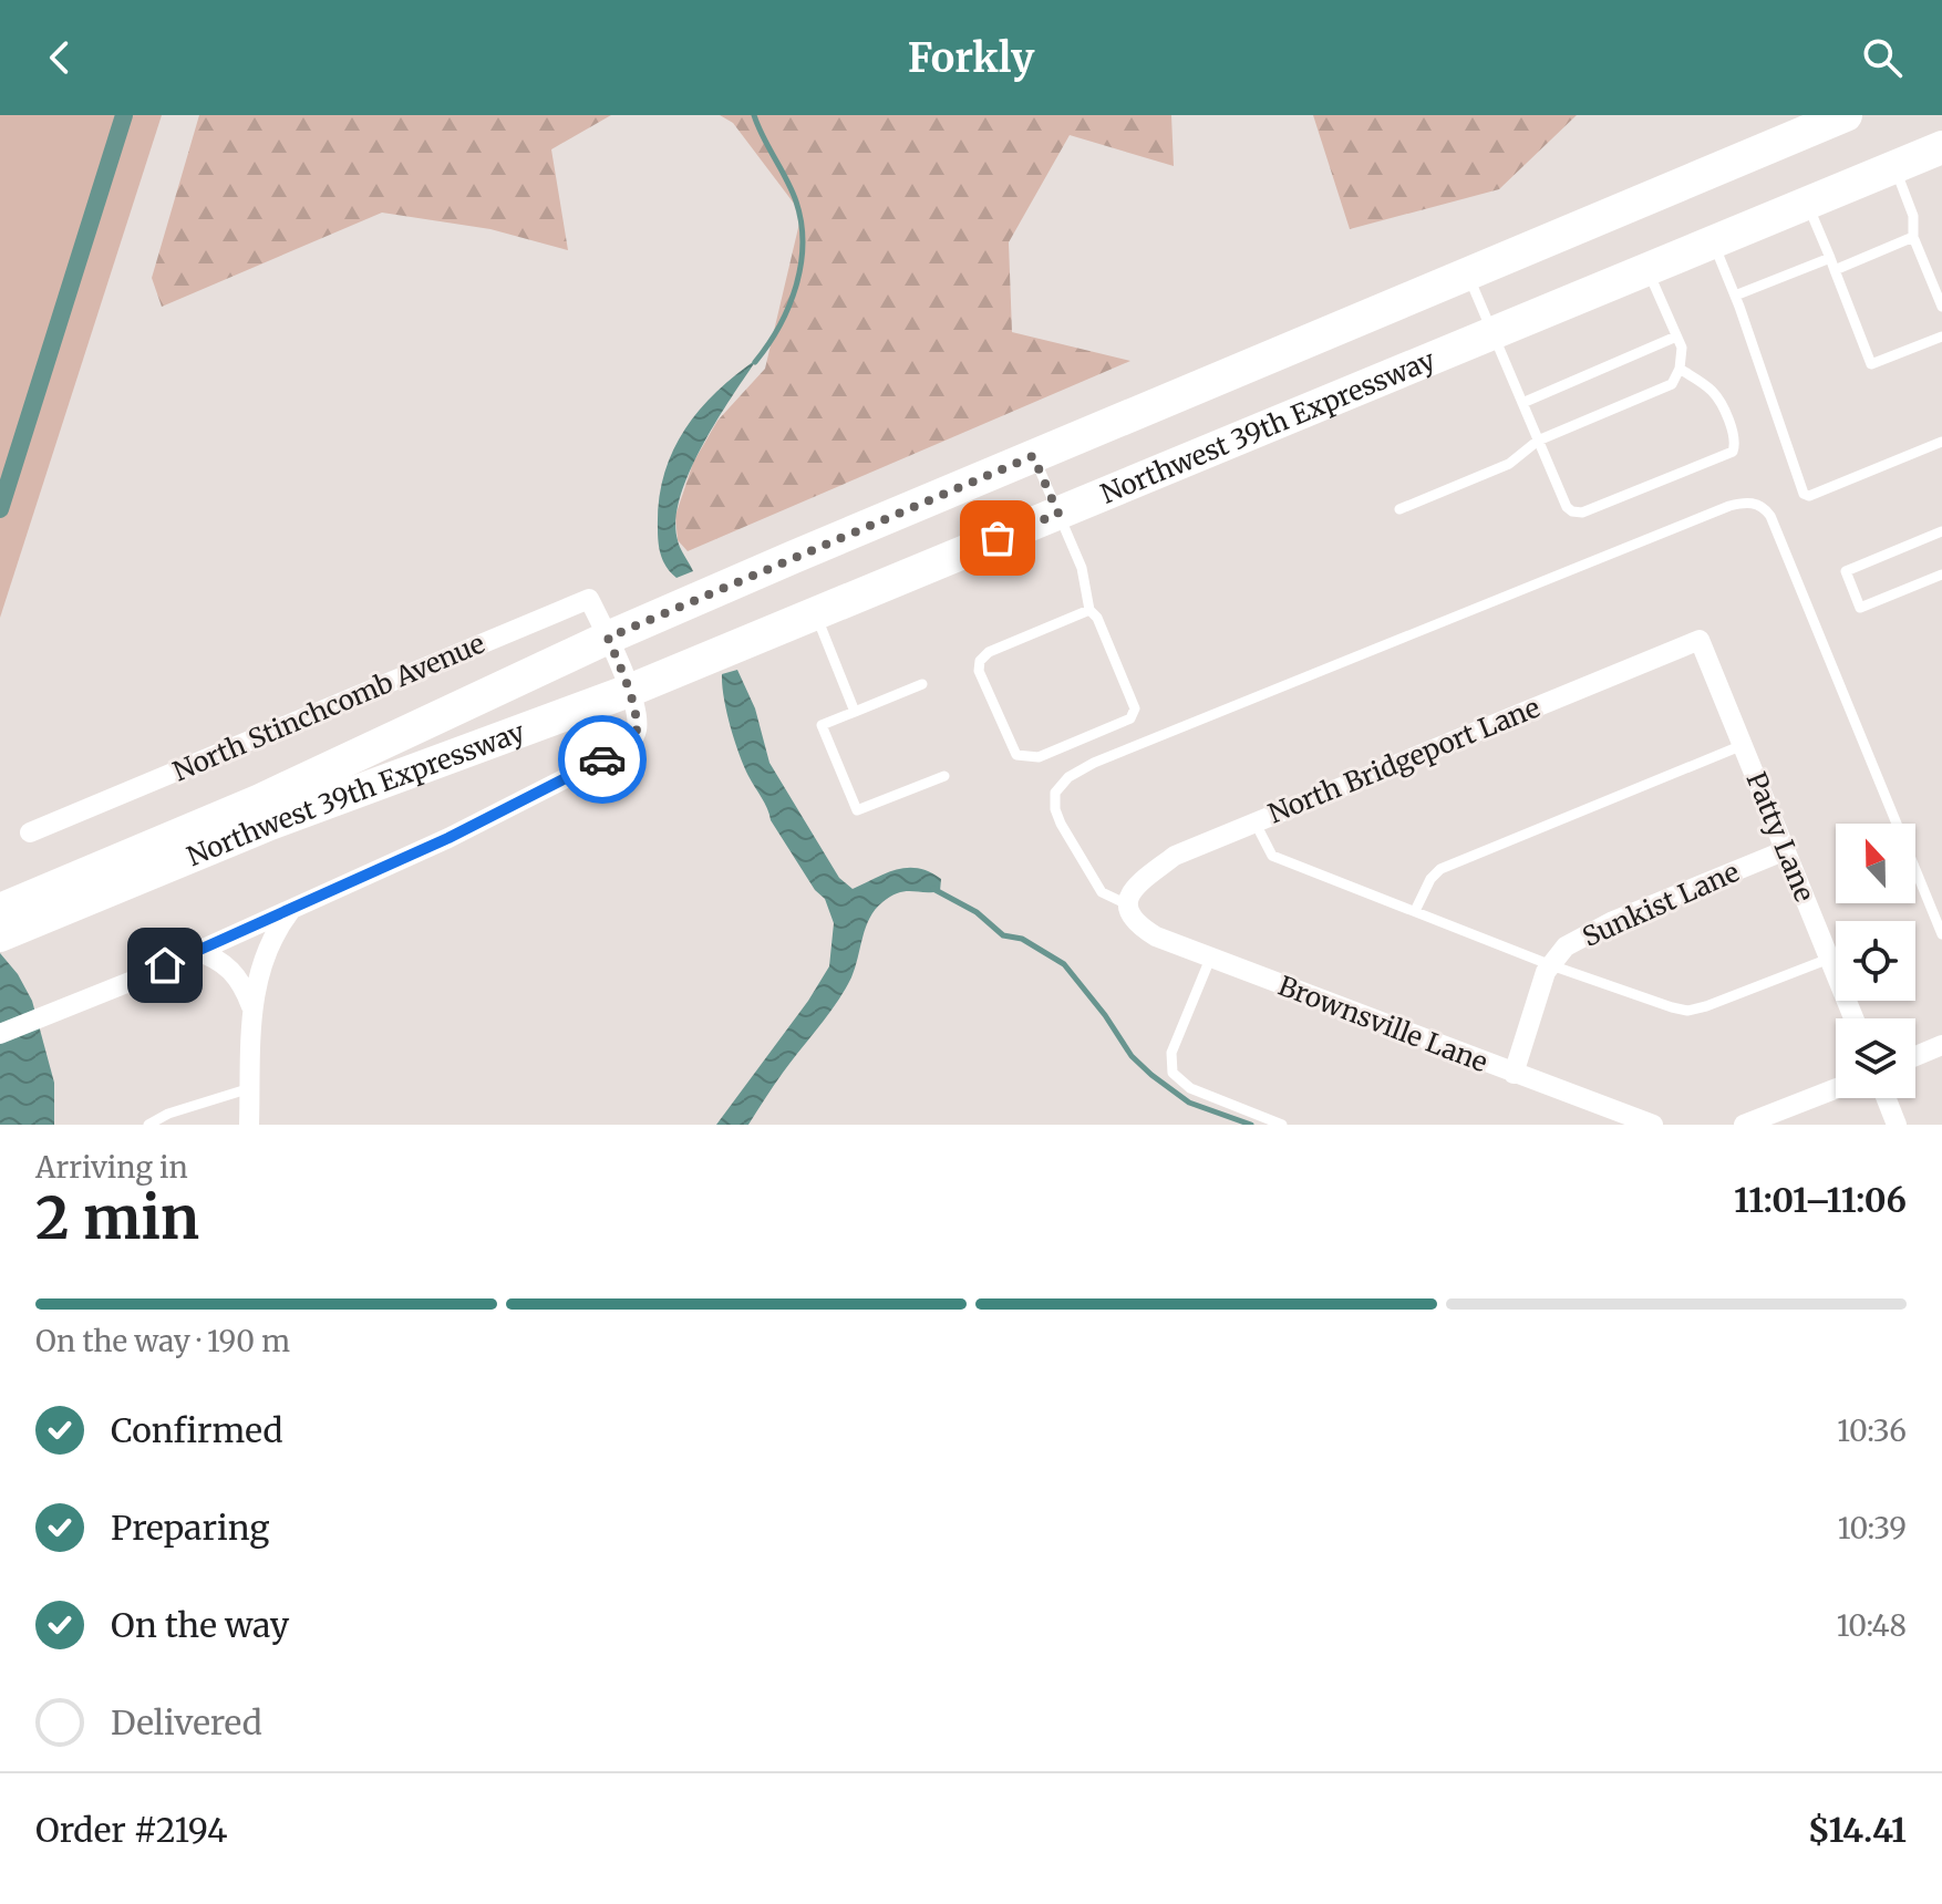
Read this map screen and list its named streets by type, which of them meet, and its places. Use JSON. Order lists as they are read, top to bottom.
{
  "streets": {
    "highway": ["Northwest 39th Expressway"],
    "street": [
      "North Stinchcomb Avenue",
      "North Bridgeport Lane",
      "Patty Lane",
      "Sunkist Lane",
      "Brownsville Lane"
    ]
  },
  "crossings": [
    ["Northwest 39th Expressway", "North Stinchcomb Avenue"],
    ["North Bridgeport Lane", "Patty Lane"],
    ["North Bridgeport Lane", "Brownsville Lane"],
    ["Patty Lane", "Sunkist Lane"],
    ["Sunkist Lane", "Brownsville Lane"]
  ],
  "north": "top",
  "page": {
    "header": "Forkly",
    "heading": ["2 min", "Arriving in", "11:01–11:06"],
    "panel": ["Order #2194", "$14.41"],
    "bar": "On the way · 190 m",
    "list": [
      ["Confirmed", "10:36"],
      ["Preparing", "10:39"],
      ["On the way", "10:48"],
      "Delivered"
    ]
  }
}
